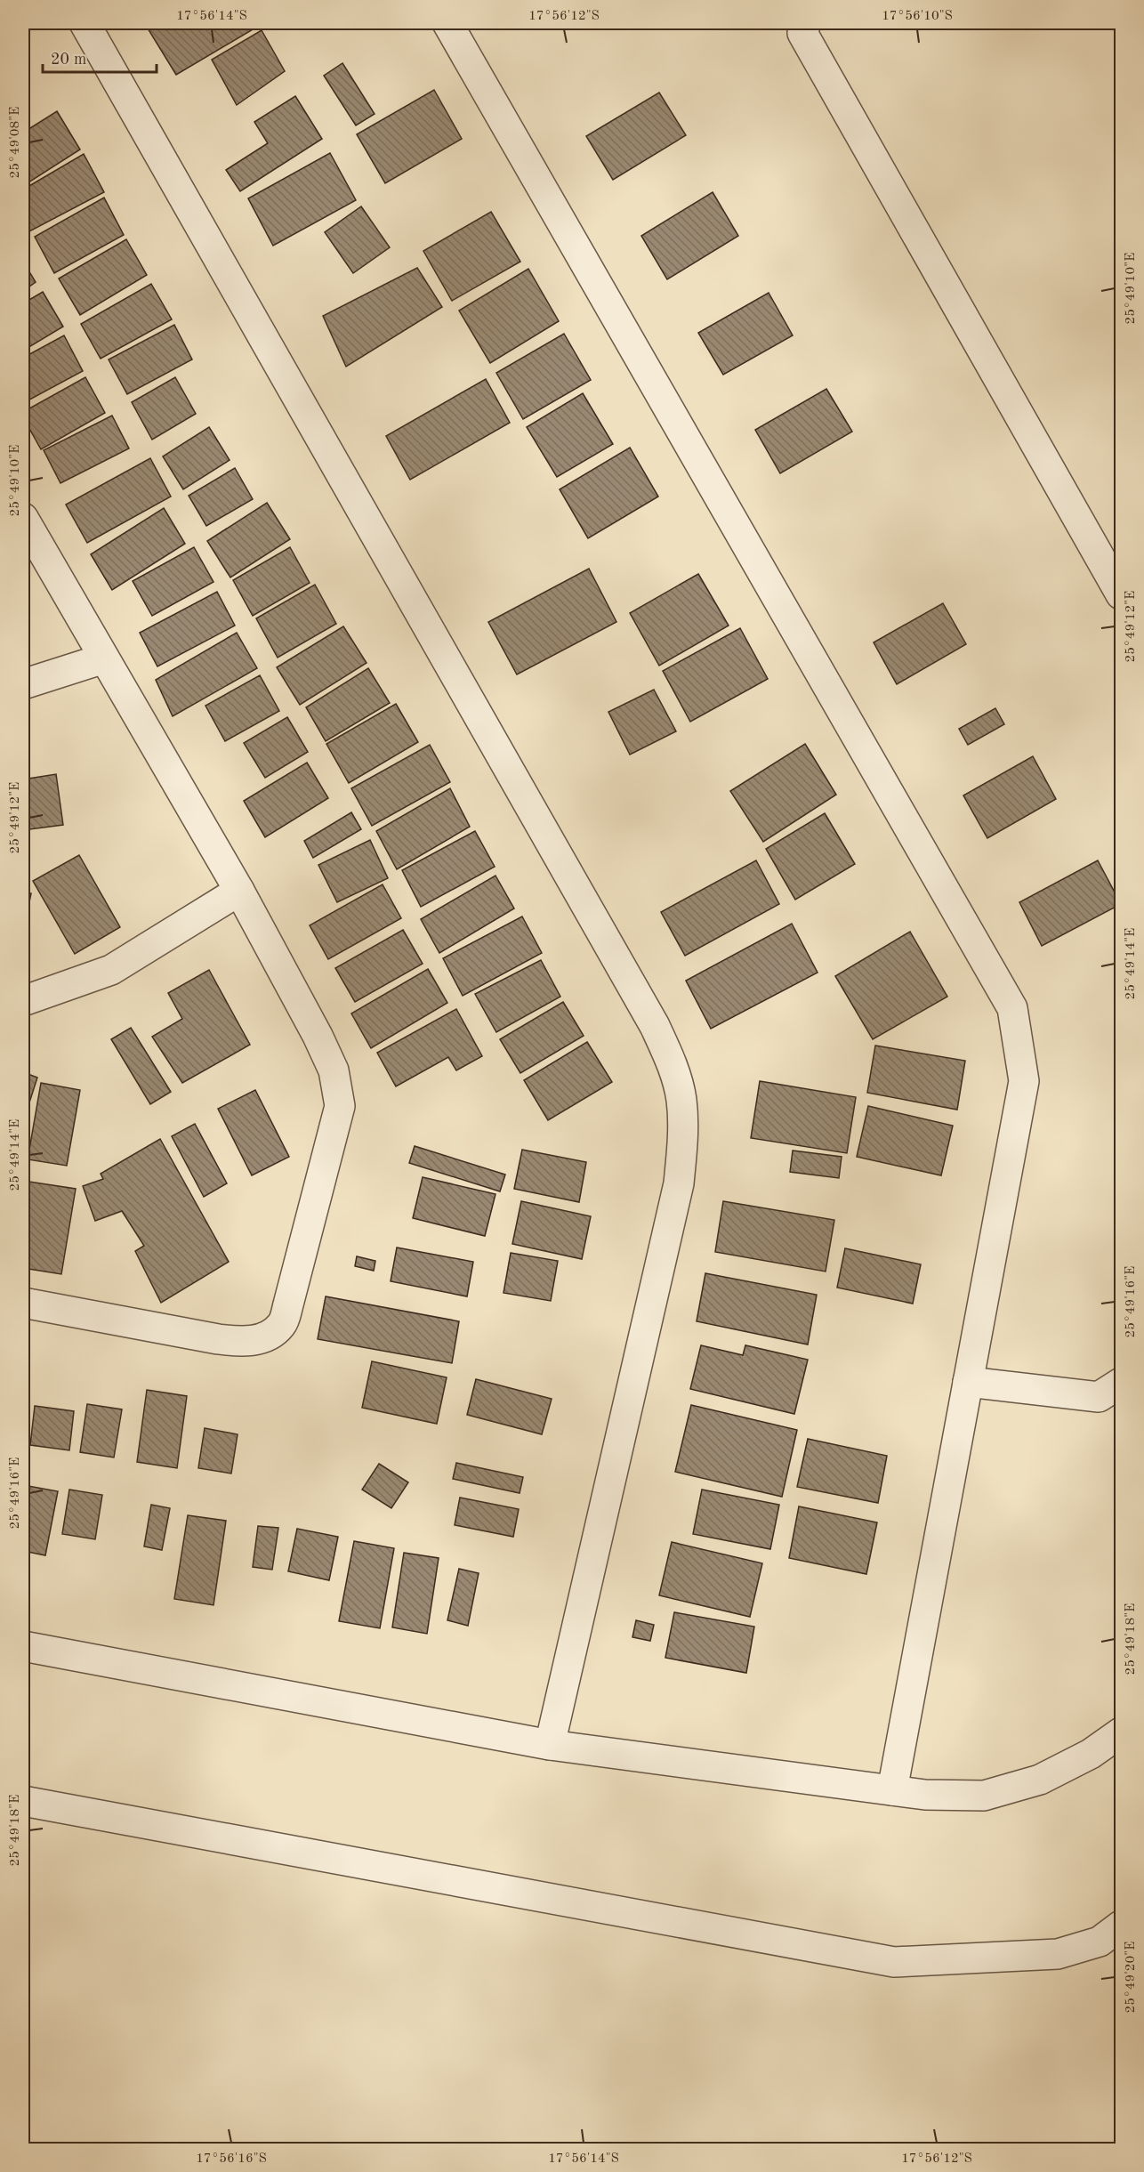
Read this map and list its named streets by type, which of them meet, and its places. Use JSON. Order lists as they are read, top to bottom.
{
  "scale_bar": "20 m",
  "coordinates": [
    "17°56'14\"S",
    "17°56'12\"S",
    "17°56'10\"S",
    "25°49'08\"E",
    "25°49'10\"E",
    "25°49'12\"E",
    "25°49'14\"E",
    "25°49'16\"E",
    "25°49'18\"E",
    "25°49'20\"E",
    "17°56'16\"S"
  ]
}
